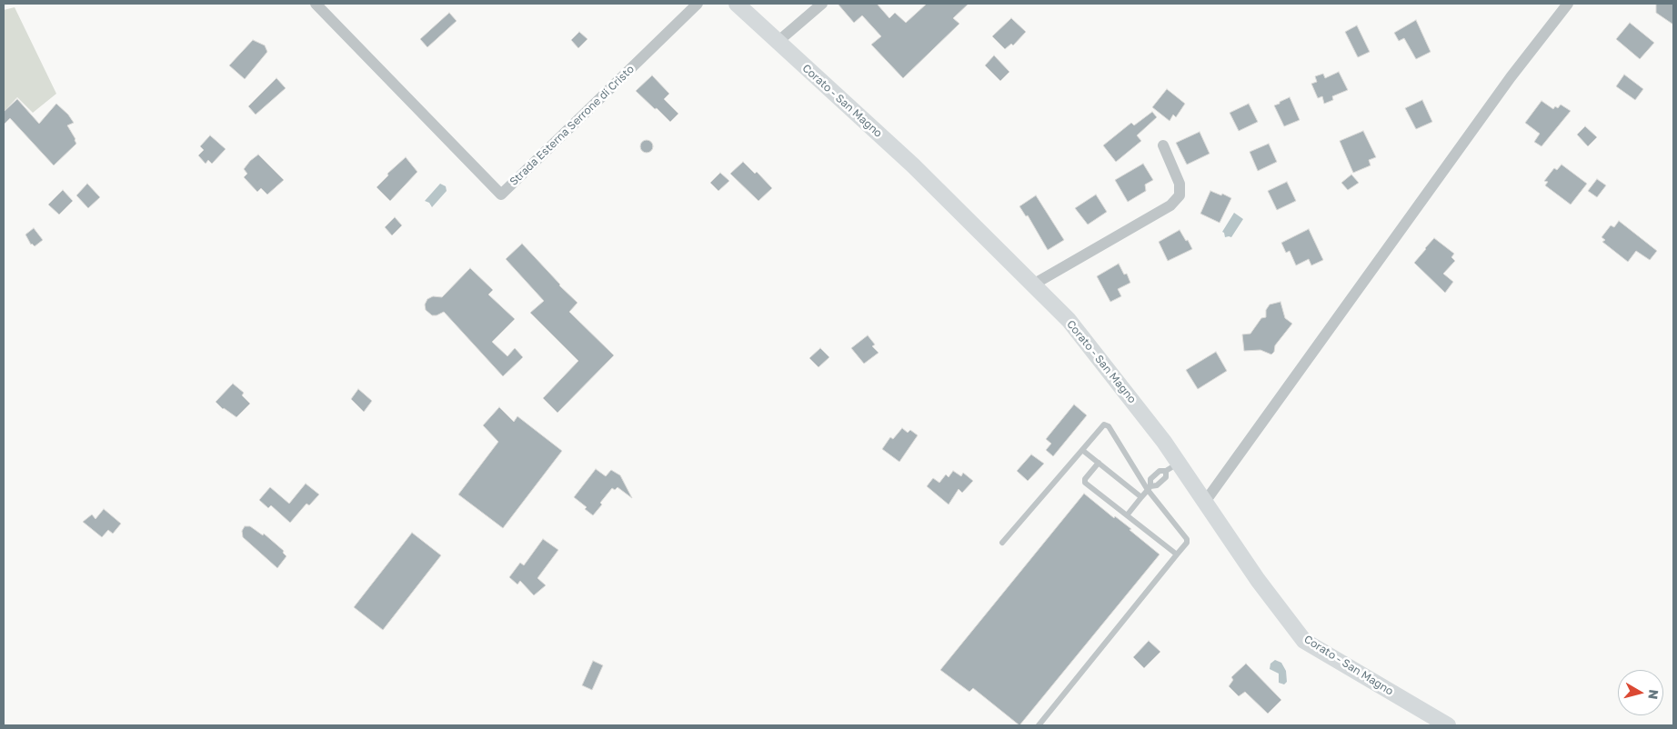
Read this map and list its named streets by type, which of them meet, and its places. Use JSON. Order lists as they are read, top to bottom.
{
  "streets": {
    "main road": ["Corato - San Magno"],
    "street": ["Strada Esterna Serrone di Cristo"]
  },
  "north": "right"
}
